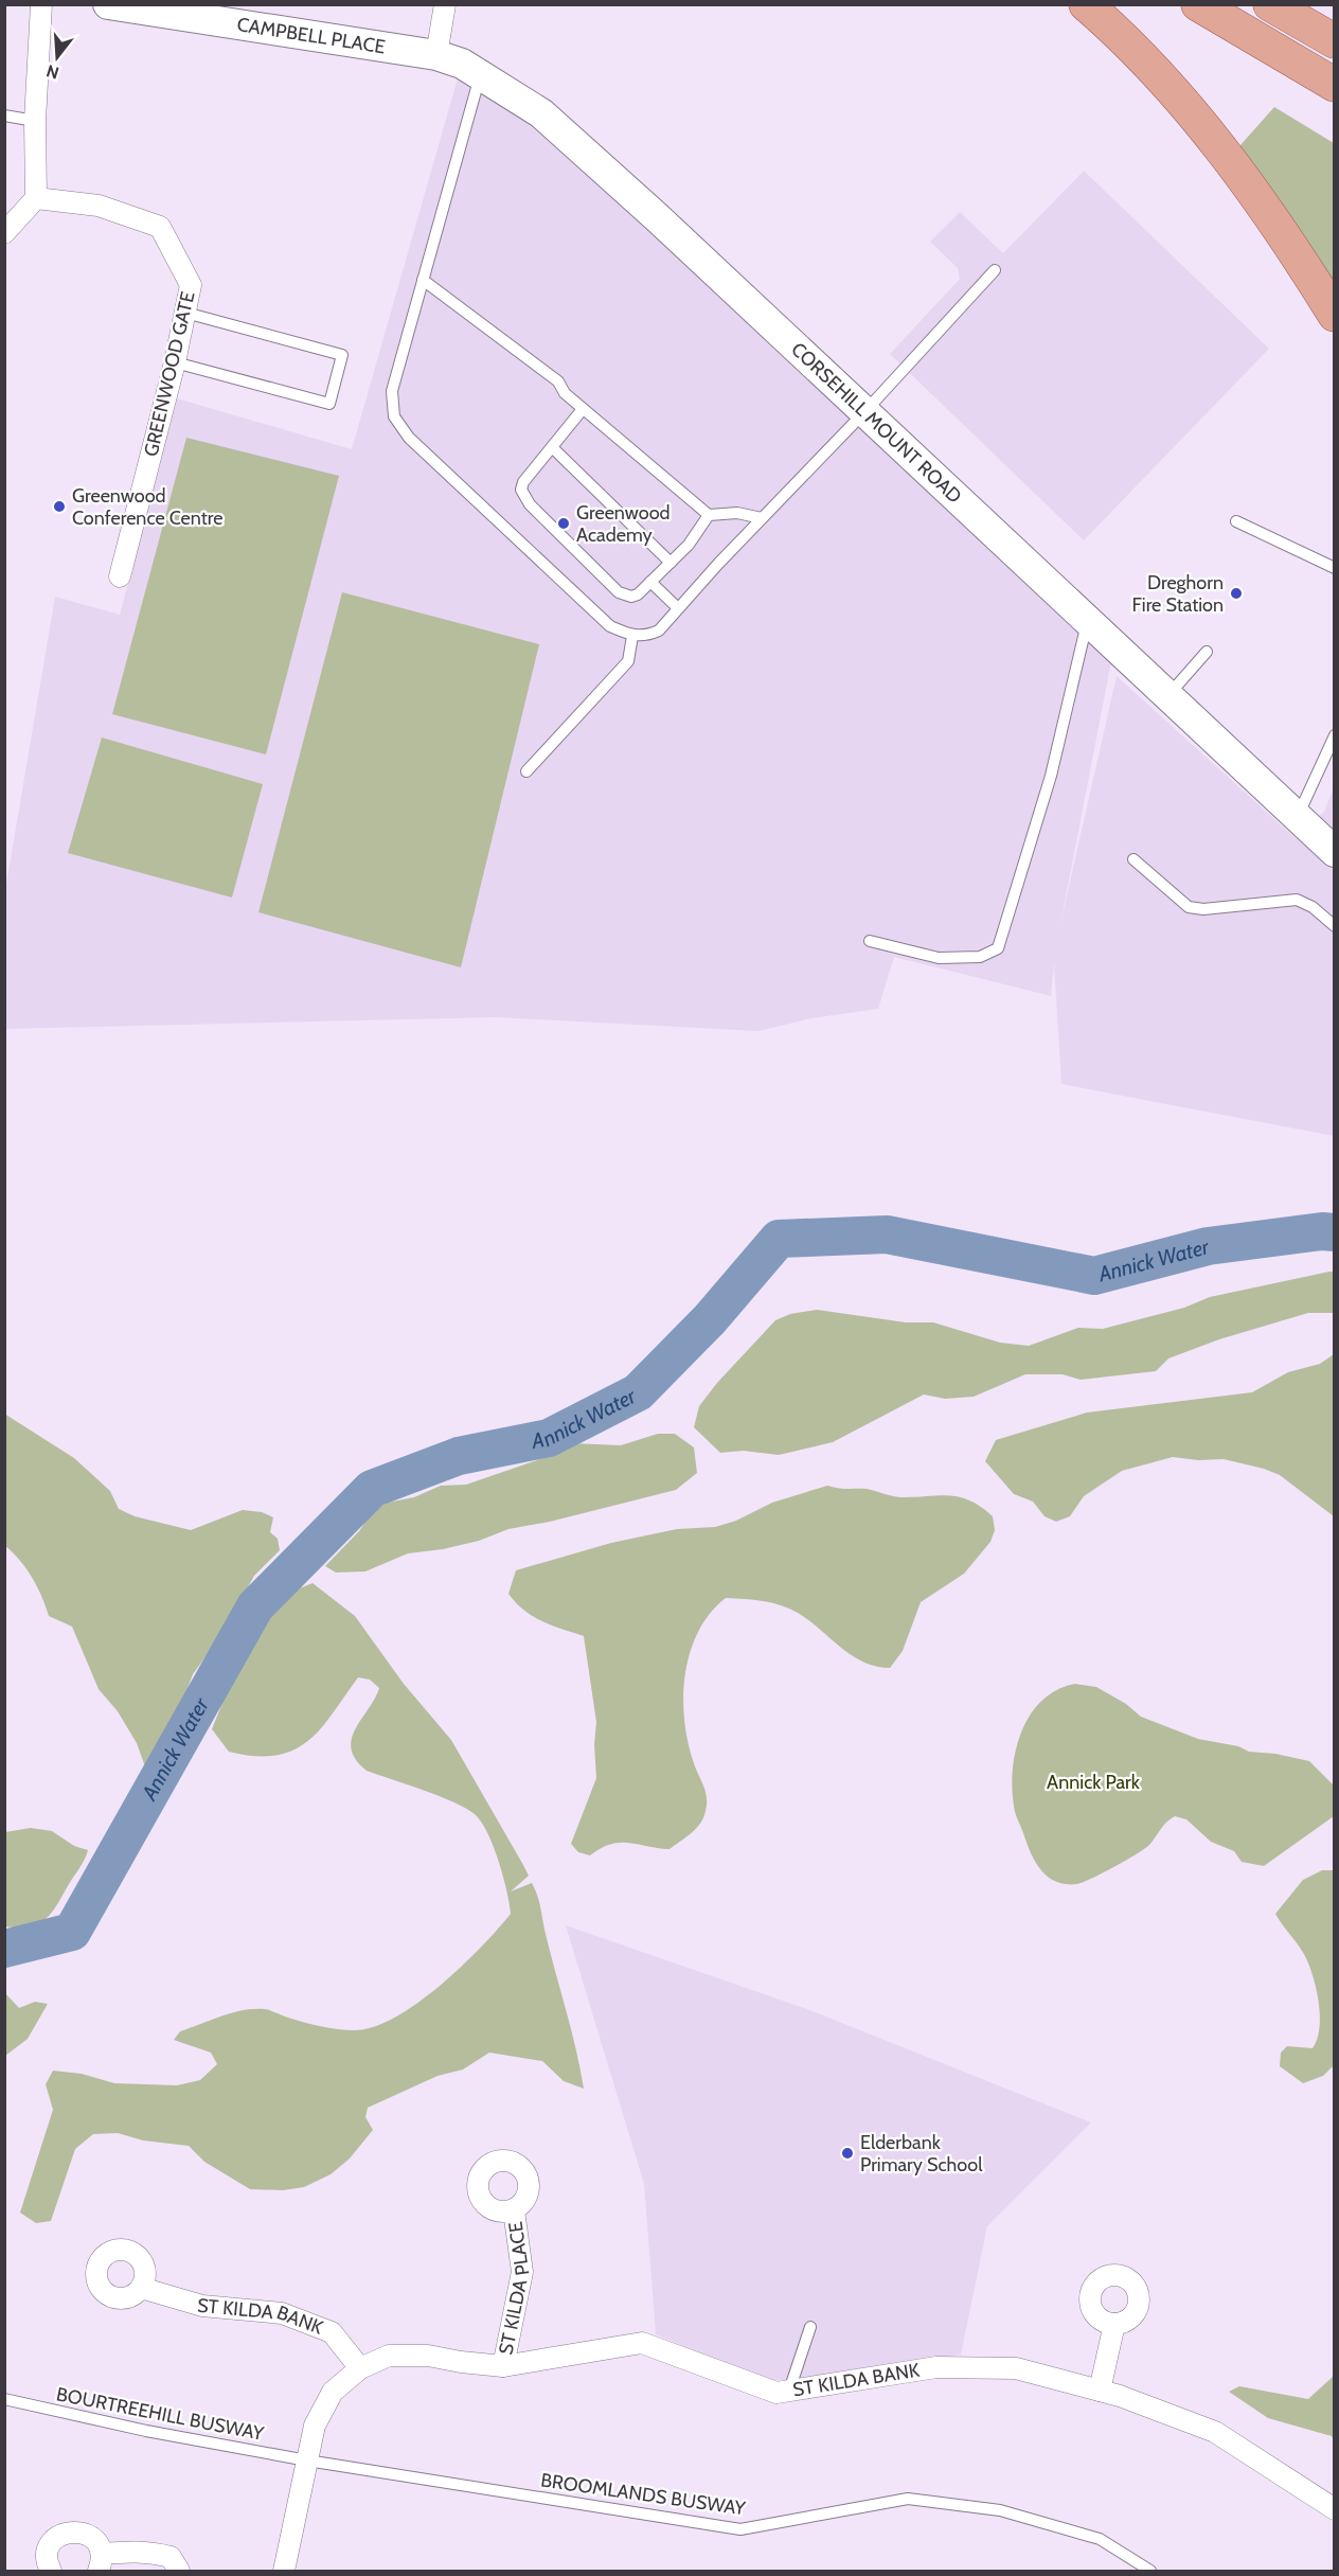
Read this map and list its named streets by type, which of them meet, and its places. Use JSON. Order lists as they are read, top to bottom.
{
  "streets": {
    "main road": ["CAMPBELL PLACE", "CORSEHILL MOUNT ROAD"],
    "street": ["GREENWOOD GATE", "ST KILDA PLACE", "ST KILDA BANK"],
    "lane": ["BOURTREEHILL BUSWAY", "BROOMLANDS BUSWAY"]
  },
  "crossings": [
    ["CAMPBELL PLACE", "CORSEHILL MOUNT ROAD"],
    ["ST KILDA PLACE", "ST KILDA BANK"],
    ["ST KILDA BANK", "BOURTREEHILL BUSWAY"],
    ["ST KILDA BANK", "BROOMLANDS BUSWAY"],
    ["BOURTREEHILL BUSWAY", "BROOMLANDS BUSWAY"]
  ],
  "water": ["Annick Water"],
  "parks": ["Annick Park"],
  "places": [
    "Greenwood Conference Centre",
    "Greenwood Academy",
    "Dreghorn Fire Station",
    "Elderbank Primary School"
  ],
  "north": "bottom"
}
